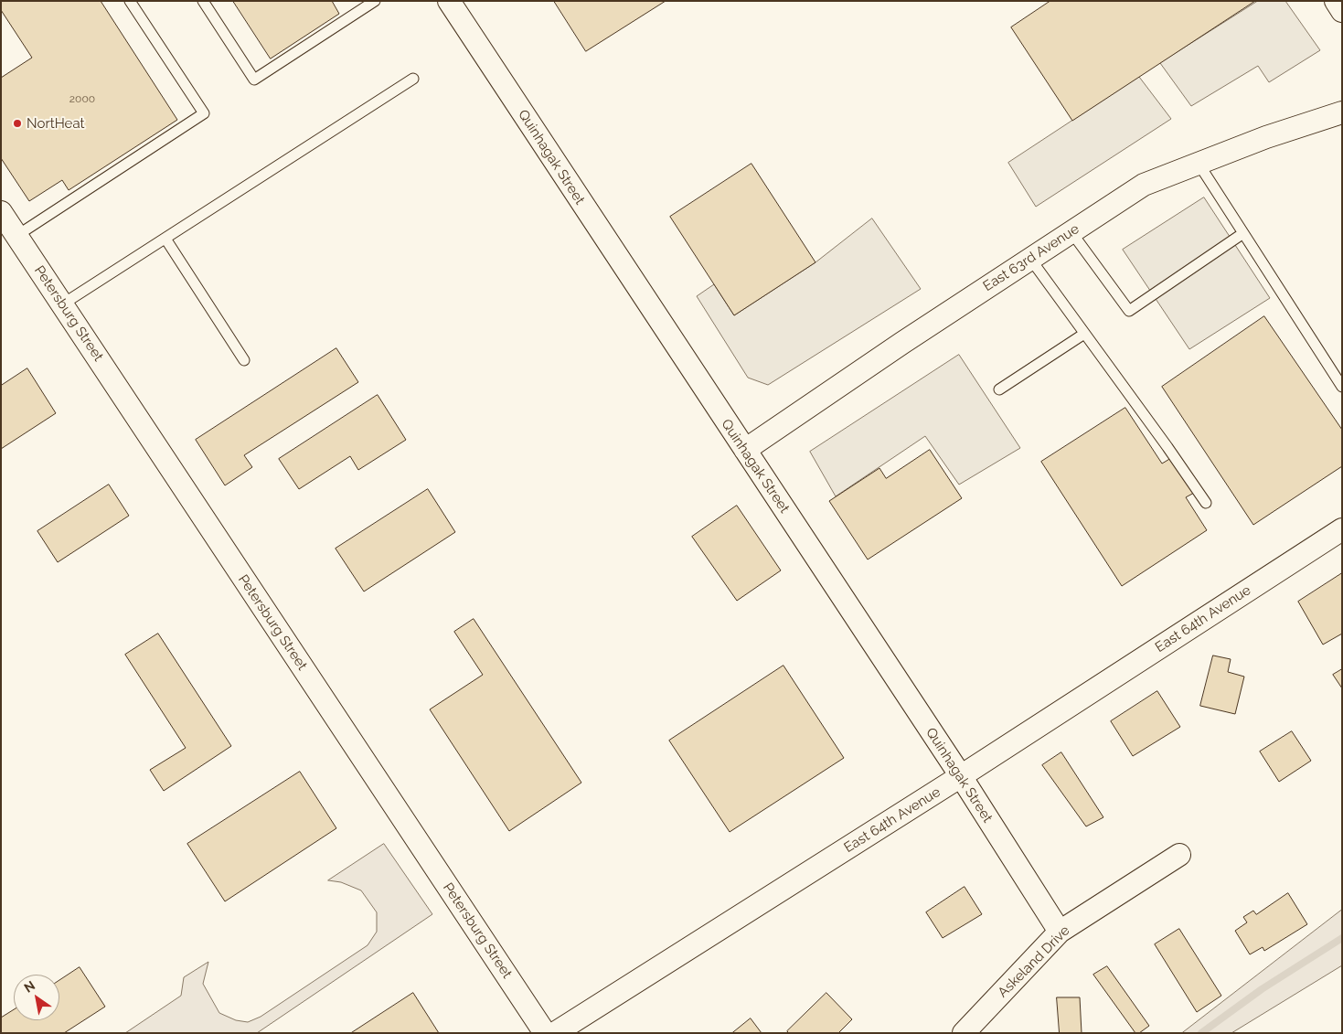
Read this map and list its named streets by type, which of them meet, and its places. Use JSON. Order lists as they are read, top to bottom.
{
  "streets": {
    "street": [
      "Quinhagak Street",
      "East 63rd Avenue",
      "Petersburg Street",
      "East 64th Avenue",
      "Askeland Drive"
    ]
  },
  "crossings": [
    ["Quinhagak Street", "East 63rd Avenue"],
    ["Quinhagak Street", "East 64th Avenue"],
    ["Quinhagak Street", "Askeland Drive"]
  ],
  "places": ["NortHeat"],
  "house_numbers": ["2000"],
  "north": "top left"
}
